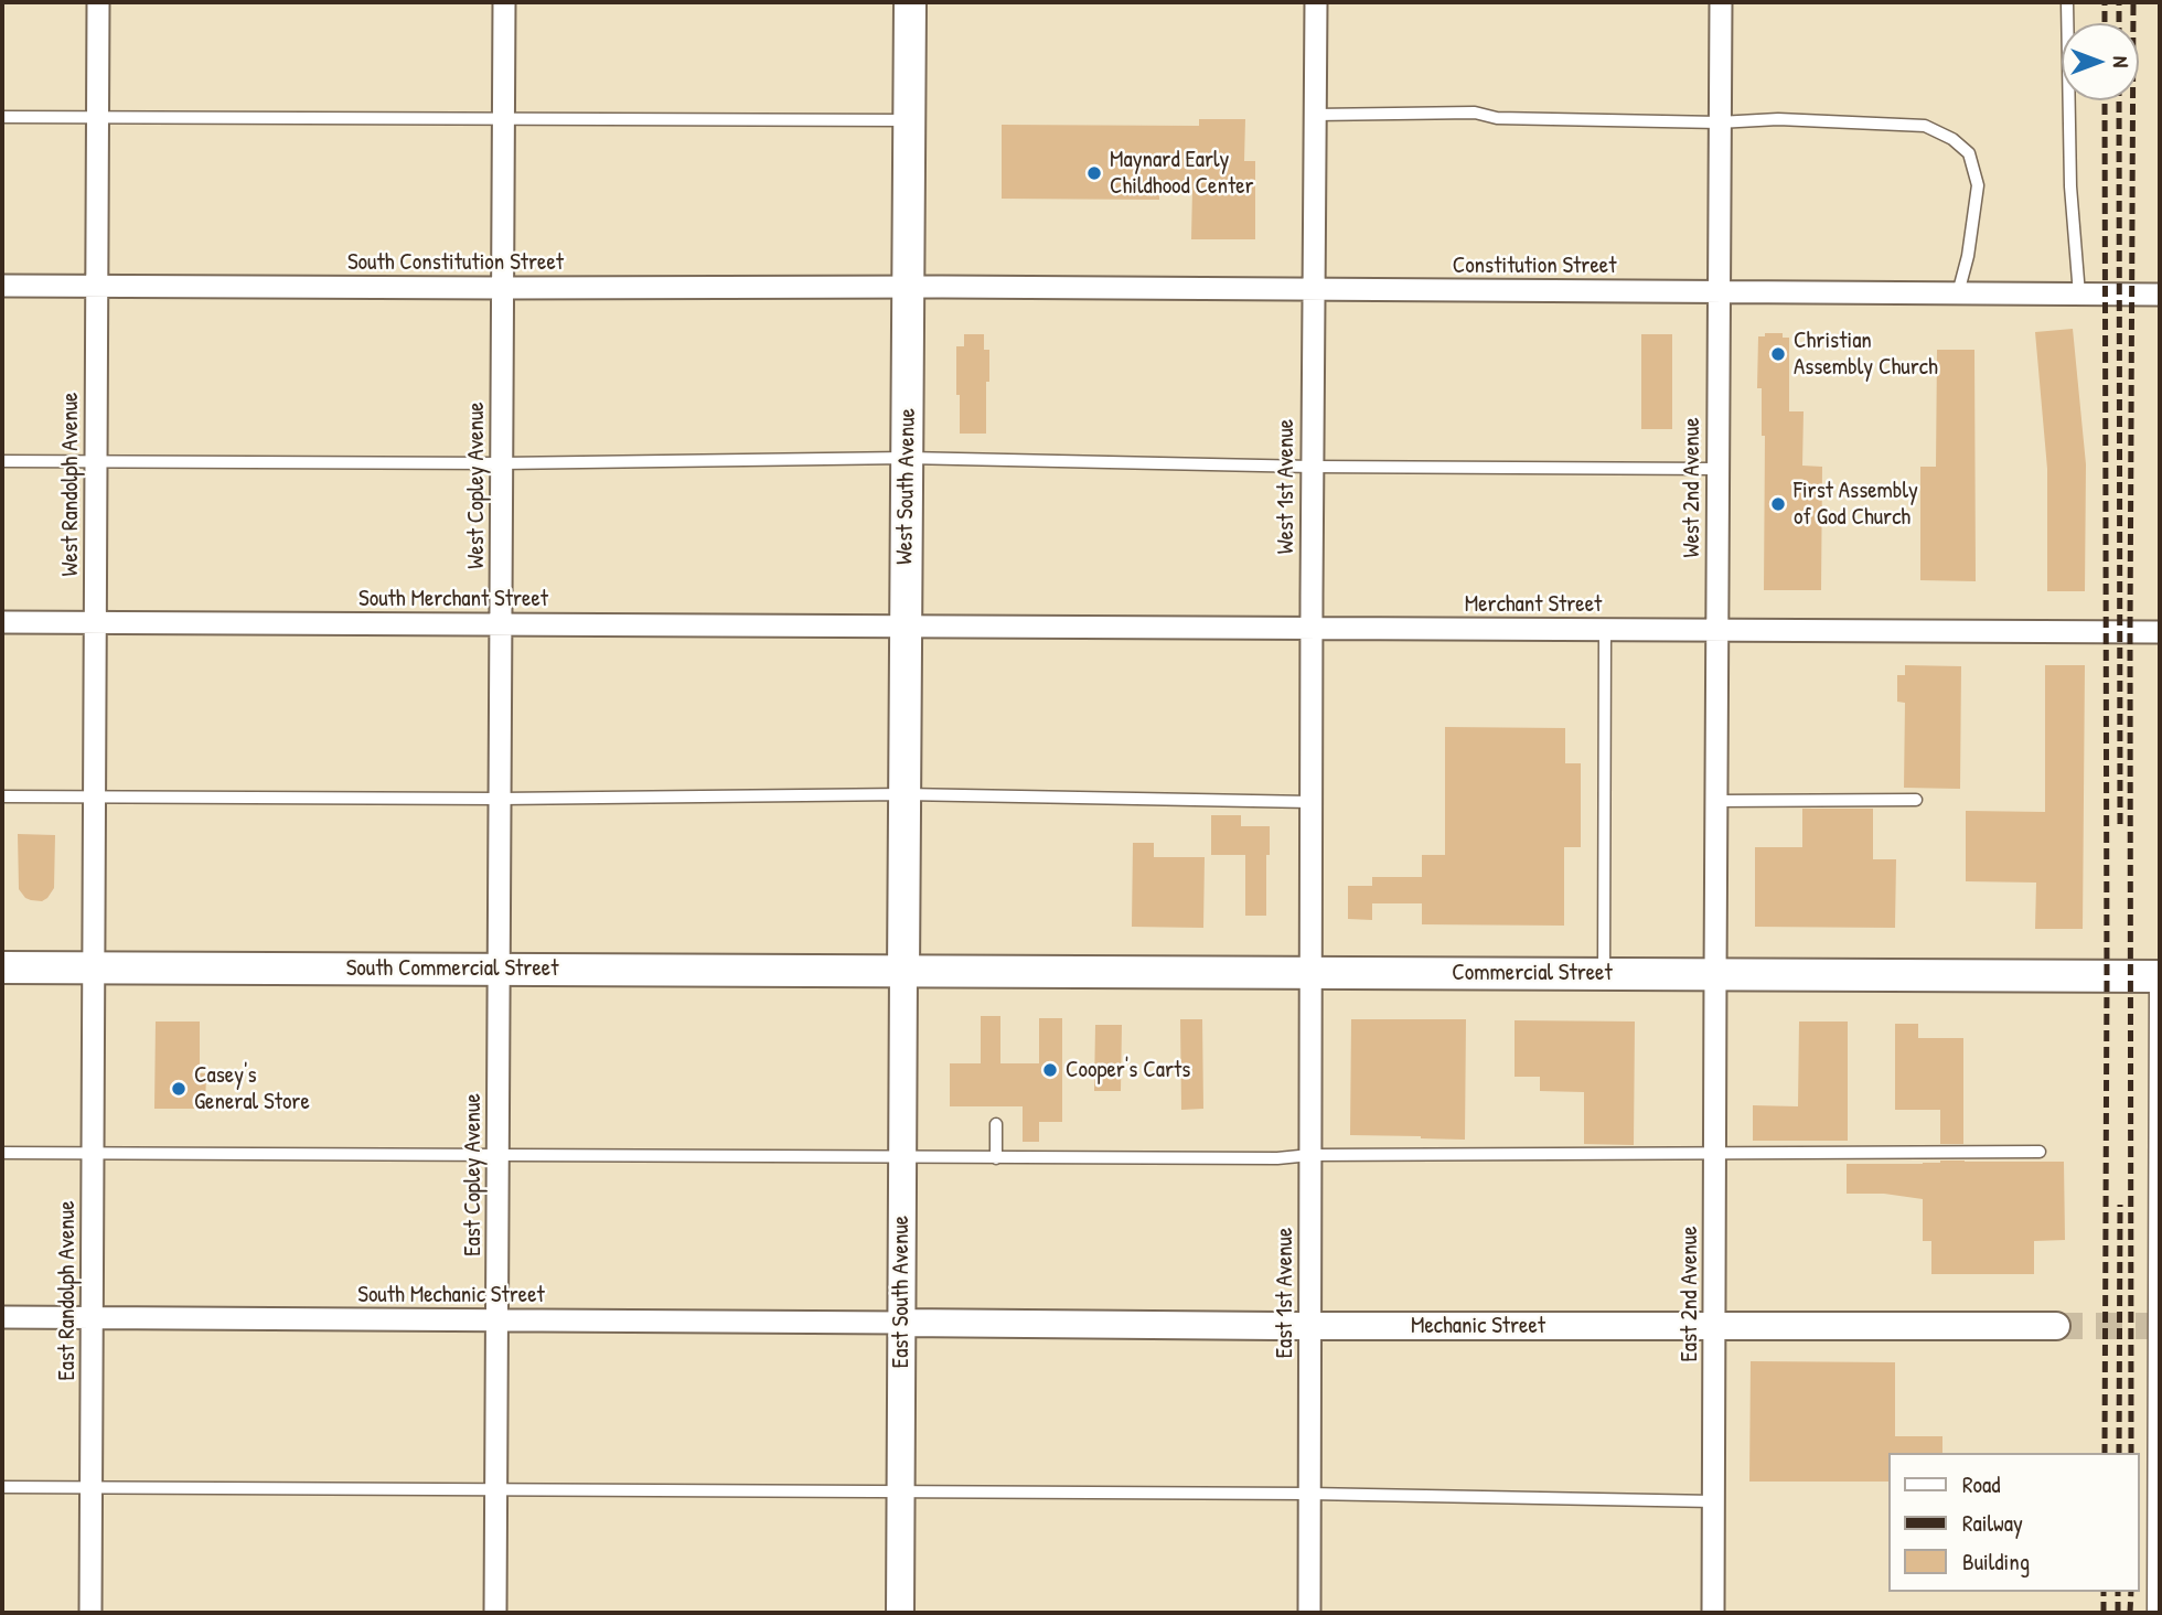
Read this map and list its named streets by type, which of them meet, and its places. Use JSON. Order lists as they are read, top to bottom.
{
  "streets": {
    "main road": ["West South Avenue", "South Commercial Street", "Commercial Street"],
    "street": [
      "South Constitution Street",
      "Constitution Street",
      "West Randolph Avenue",
      "West Copley Avenue",
      "West 1st Avenue",
      "West 2nd Avenue",
      "South Merchant Street",
      "Merchant Street",
      "East Copley Avenue",
      "East Randolph Avenue",
      "East South Avenue",
      "East 1st Avenue",
      "East 2nd Avenue",
      "South Mechanic Street",
      "Mechanic Street"
    ]
  },
  "crossings": [
    ["South Constitution Street", "Constitution Street"],
    ["South Constitution Street", "West Randolph Avenue"],
    ["South Constitution Street", "West Copley Avenue"],
    ["South Constitution Street", "West South Avenue"],
    ["Constitution Street", "West South Avenue"],
    ["Constitution Street", "West 1st Avenue"],
    ["Constitution Street", "West 2nd Avenue"],
    ["West Randolph Avenue", "South Merchant Street"],
    ["West Randolph Avenue", "South Commercial Street"],
    ["West Randolph Avenue", "East Randolph Avenue"],
    ["West Copley Avenue", "South Merchant Street"],
    ["West Copley Avenue", "South Commercial Street"],
    ["West Copley Avenue", "East Copley Avenue"],
    ["West South Avenue", "South Merchant Street"],
    ["West South Avenue", "Merchant Street"],
    ["West South Avenue", "South Commercial Street"],
    ["West South Avenue", "Commercial Street"],
    ["West South Avenue", "East South Avenue"],
    ["West 1st Avenue", "Merchant Street"],
    ["West 1st Avenue", "Commercial Street"],
    ["West 1st Avenue", "East 1st Avenue"],
    ["West 2nd Avenue", "Merchant Street"],
    ["West 2nd Avenue", "Commercial Street"],
    ["West 2nd Avenue", "East 2nd Avenue"],
    ["South Merchant Street", "Merchant Street"],
    ["South Commercial Street", "Commercial Street"],
    ["South Commercial Street", "East Copley Avenue"],
    ["South Commercial Street", "East Randolph Avenue"],
    ["South Commercial Street", "East South Avenue"],
    ["Commercial Street", "East South Avenue"],
    ["Commercial Street", "East 1st Avenue"],
    ["Commercial Street", "East 2nd Avenue"],
    ["East Copley Avenue", "South Mechanic Street"],
    ["East Randolph Avenue", "South Mechanic Street"],
    ["East South Avenue", "South Mechanic Street"],
    ["East South Avenue", "Mechanic Street"],
    ["East 1st Avenue", "Mechanic Street"],
    ["East 2nd Avenue", "Mechanic Street"],
    ["South Mechanic Street", "Mechanic Street"]
  ],
  "places": [
    "Maynard Early Childhood Center",
    "Christian Assembly Church",
    "First Assembly of God Church",
    "Cooper's Carts",
    "Casey's General Store"
  ],
  "legend": ["Road", "Railway", "Building"],
  "north": "right"
}
